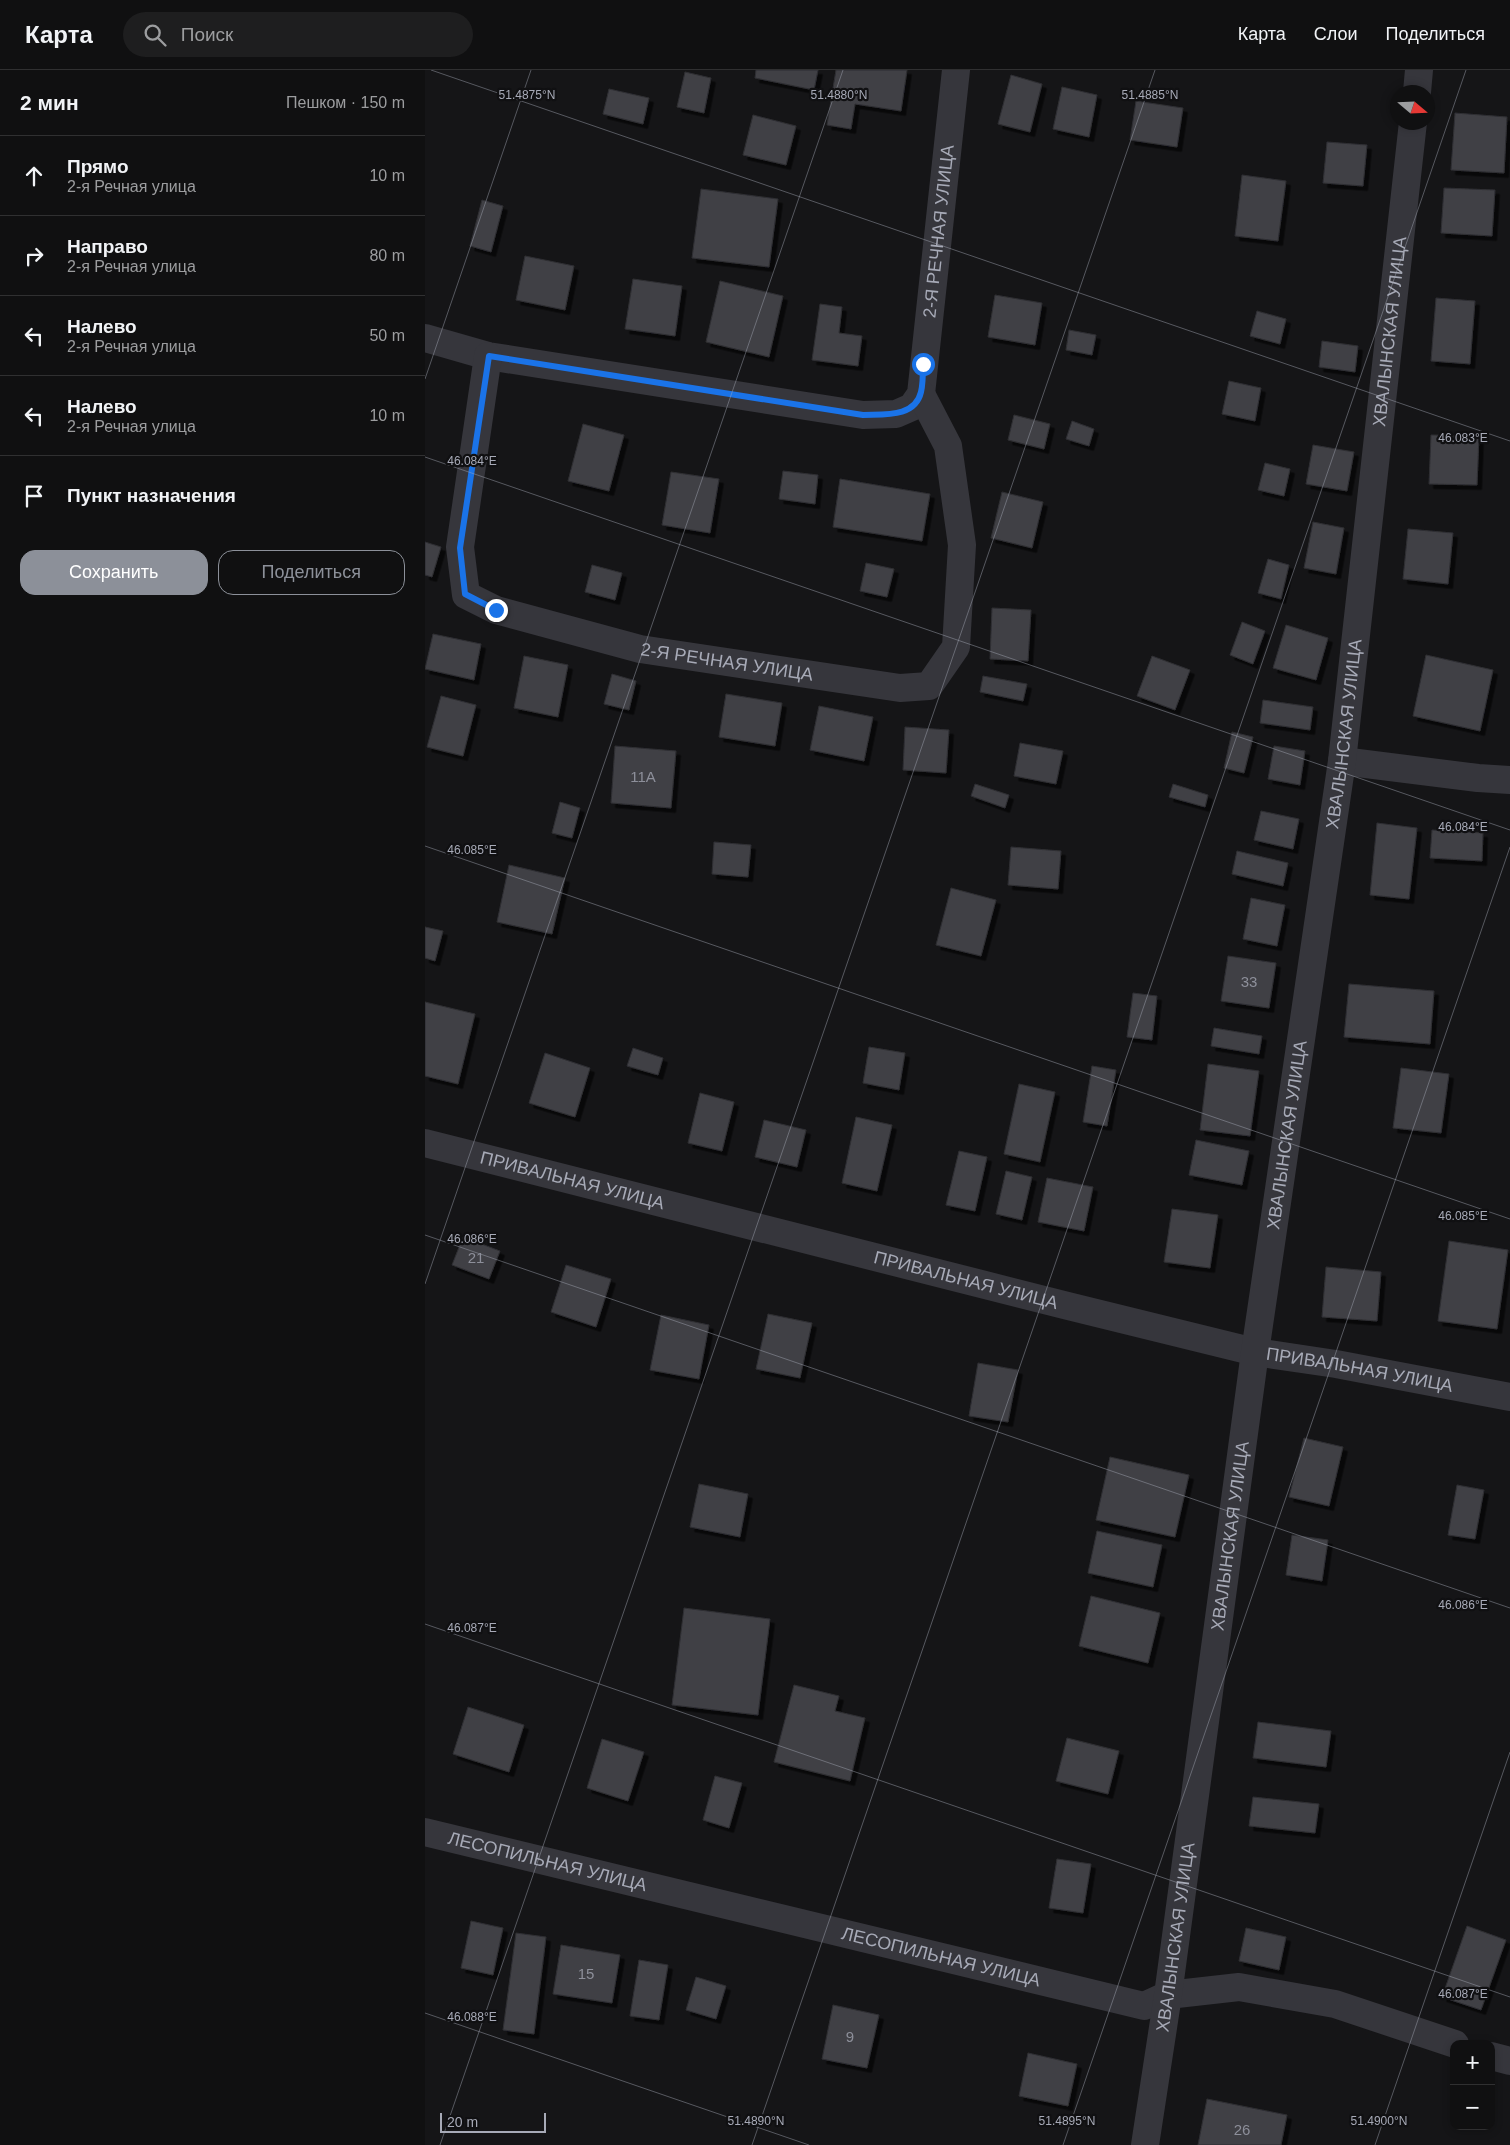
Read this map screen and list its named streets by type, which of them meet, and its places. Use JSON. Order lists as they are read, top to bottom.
{
  "streets": {
    "street": [
      "2-Я РЕЧНАЯ УЛИЦА",
      "ХВАЛЫНСКАЯ УЛИЦА",
      "ПРИВАЛЬНАЯ УЛИЦА",
      "ЛЕСОПИЛЬНАЯ УЛИЦА"
    ]
  },
  "crossings": [
    ["ХВАЛЫНСКАЯ УЛИЦА", "ПРИВАЛЬНАЯ УЛИЦА"],
    ["ХВАЛЫНСКАЯ УЛИЦА", "ЛЕСОПИЛЬНАЯ УЛИЦА"]
  ],
  "house_numbers": [
    "11А",
    "33",
    "21",
    "15",
    "9",
    "26"
  ],
  "scale_bar": "20 m",
  "north": "right",
  "page": {
    "header": "Карта",
    "search": "Поиск",
    "nav": ["Карта", "Слои", "Поделиться"],
    "heading": ["2 мин", "Пешком · 150 m"],
    "list": [
      ["Прямо", "2-я Речная улица", "10 m"],
      ["Направо", "2-я Речная улица", "80 m"],
      ["Налево", "2-я Речная улица", "50 m"],
      ["Налево", "2-я Речная улица", "10 m"],
      "Пункт назначения"
    ],
    "buttons": ["Сохранить", "Поделиться"],
    "map_buttons": ["+", "−"],
    "scale": "20 m"
  },
  "coordinates": [
    "51.4885°N",
    "51.4875°N",
    "51.4880°N",
    "46.083°E",
    "46.084°E",
    "46.085°E",
    "46.086°E",
    "46.087°E",
    "46.088°E",
    "51.4890°N",
    "51.4895°N",
    "51.4900°N"
  ]
}
